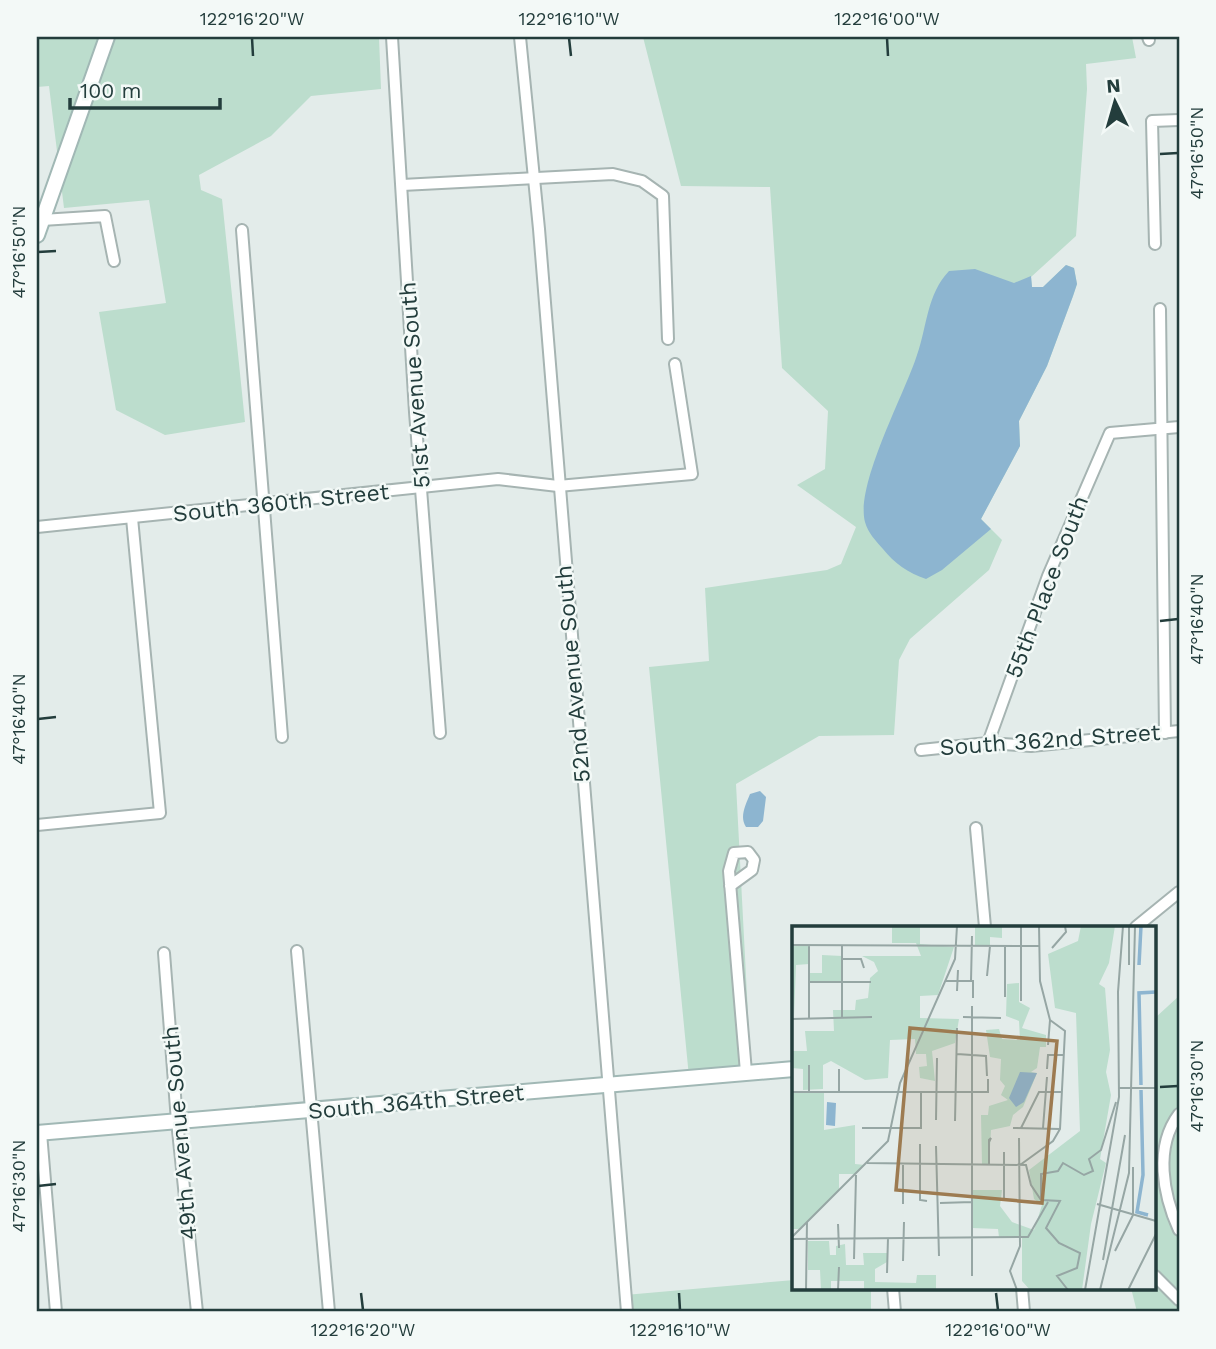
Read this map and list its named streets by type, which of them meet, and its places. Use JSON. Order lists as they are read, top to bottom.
{
  "streets": {
    "street": [
      "51st Avenue South",
      "South 360th Street",
      "55th Place South",
      "52nd Avenue South",
      "South 362nd Street",
      "South 364th Street",
      "49th Avenue South"
    ]
  },
  "crossings": [
    ["51st Avenue South", "South 360th Street"],
    ["South 360th Street", "52nd Avenue South"],
    ["55th Place South", "South 362nd Street"],
    ["52nd Avenue South", "South 364th Street"],
    ["South 364th Street", "49th Avenue South"]
  ],
  "scale_bar": "100 m",
  "north": "top",
  "coordinates": [
    "122°16'20\"W",
    "122°16'10\"W",
    "122°16'00\"W",
    "47°16'50\"N",
    "47°16'40\"N",
    "47°16'30\"N"
  ]
}
